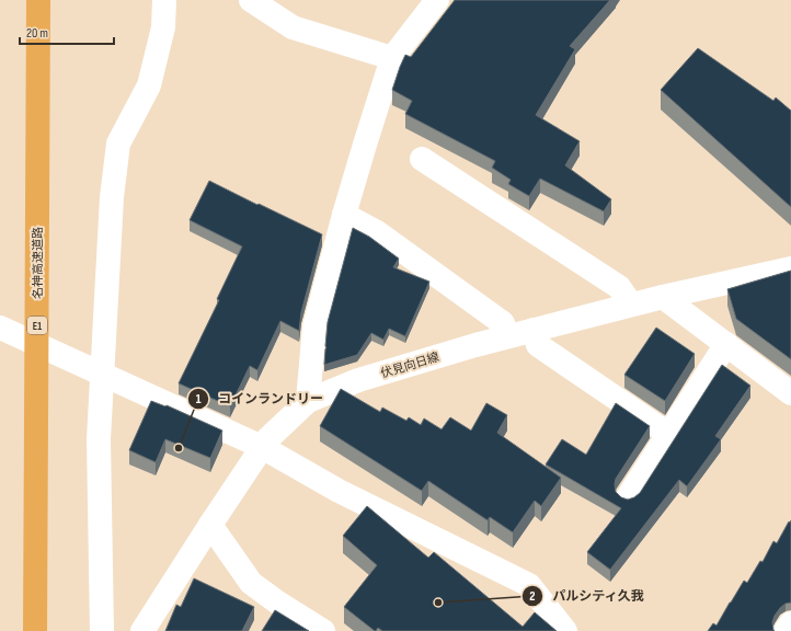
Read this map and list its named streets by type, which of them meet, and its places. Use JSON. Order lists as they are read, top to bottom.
{
  "streets": {
    "highway": ["名神高速道路", "E1"],
    "street": ["伏見向日線"]
  },
  "places": ["コインランドリー", "パルシティ久我"],
  "scale_bar": "20 m"
}
